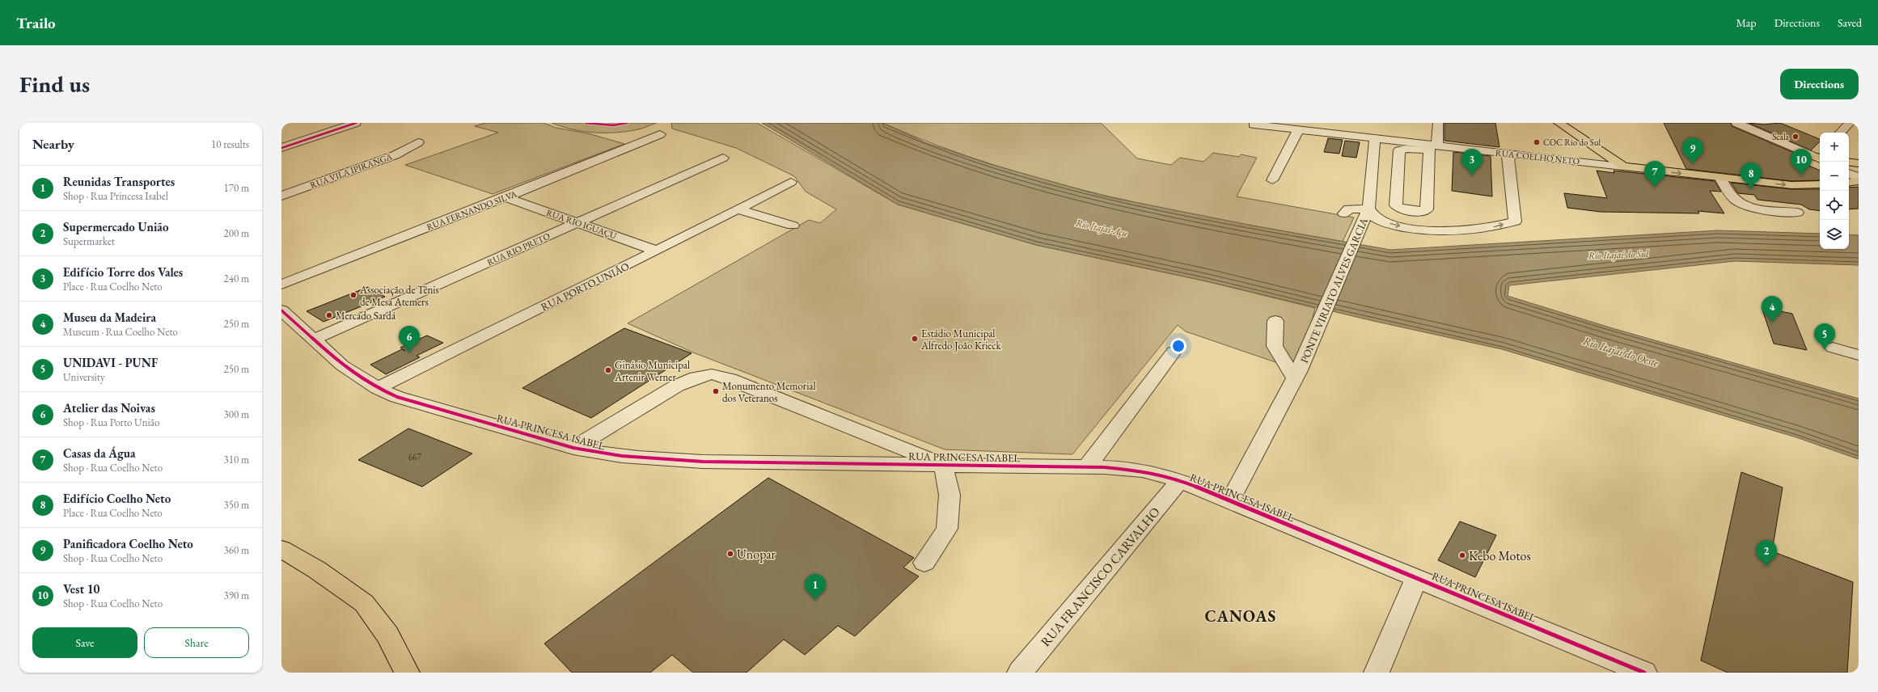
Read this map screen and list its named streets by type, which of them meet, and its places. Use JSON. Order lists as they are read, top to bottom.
{
  "streets": {
    "main road": ["RUA COELHO NETO"],
    "street": [
      "RUA VILA IPIRANGA",
      "RUA FERNANDO SILVA",
      "RUA RIO IGUAÇU",
      "RUA RIO PRETO",
      "RUA PORTO UNIÃO",
      "PONTE VIRIATO ALVES GARCIA",
      "RUA PRINCESA ISABEL",
      "RUA FRANCISCO CARVALHO"
    ]
  },
  "crossings": [
    ["RUA COELHO NETO", "PONTE VIRIATO ALVES GARCIA"],
    ["RUA FERNANDO SILVA", "RUA RIO IGUAÇU"],
    ["RUA RIO IGUAÇU", "RUA RIO PRETO"],
    ["RUA RIO IGUAÇU", "RUA PORTO UNIÃO"],
    ["RUA RIO PRETO", "RUA PRINCESA ISABEL"],
    ["RUA PORTO UNIÃO", "RUA PRINCESA ISABEL"],
    ["PONTE VIRIATO ALVES GARCIA", "RUA PRINCESA ISABEL"],
    ["RUA PRINCESA ISABEL", "RUA FRANCISCO CARVALHO"]
  ],
  "districts": ["CANOAS"],
  "water": ["Rio Itajaí-Açu", "Rio Itajaí do Sul", "Rio Itajaí do Oeste"],
  "places": [
    "Scala",
    "COC Rio do Sul",
    "Associação de Tênis de Mesa Atemers",
    "Mercado Sardá",
    "Estádio Municipal Alfredo João Krieck",
    "Ginásio Municipal Artenir Werner",
    "Monumento Memorial dos Veteranos",
    "Unopar",
    "Kebo Motos"
  ],
  "house_numbers": ["667"],
  "page": {
    "header": "Trailo",
    "nav": ["Map", "Directions", "Saved"],
    "buttons": [
      "Directions",
      ["Save", "Share"]
    ],
    "title": "Find us",
    "heading": ["Nearby", "10 results"],
    "map_buttons": ["+", "−"],
    "pins": [
      "9",
      "3",
      "10",
      "7",
      "8",
      "4",
      "5",
      "6",
      "2",
      "1"
    ],
    "list": [
      {
        "mark": "1",
        "name": "Reunidas Transportes",
        "note": "Shop · Rua Princesa Isabel",
        "value": "170 m"
      },
      {
        "mark": "2",
        "name": "Supermercado União",
        "note": "Supermarket",
        "value": "200 m"
      },
      {
        "mark": "3",
        "name": "Edifício Torre dos Vales",
        "note": "Place · Rua Coelho Neto",
        "value": "240 m"
      },
      {
        "mark": "4",
        "name": "Museu da Madeira",
        "note": "Museum · Rua Coelho Neto",
        "value": "250 m"
      },
      {
        "mark": "5",
        "name": "UNIDAVI - PUNF",
        "note": "University",
        "value": "250 m"
      },
      {
        "mark": "6",
        "name": "Atelier das Noivas",
        "note": "Shop · Rua Porto União",
        "value": "300 m"
      },
      {
        "mark": "7",
        "name": "Casas da Água",
        "note": "Shop · Rua Coelho Neto",
        "value": "310 m"
      },
      {
        "mark": "8",
        "name": "Edifício Coelho Neto",
        "note": "Place · Rua Coelho Neto",
        "value": "350 m"
      },
      {
        "mark": "9",
        "name": "Panificadora Coelho Neto",
        "note": "Shop · Rua Coelho Neto",
        "value": "360 m"
      },
      {
        "mark": "10",
        "name": "Vest 10",
        "note": "Shop · Rua Coelho Neto",
        "value": "390 m"
      }
    ]
  }
}
